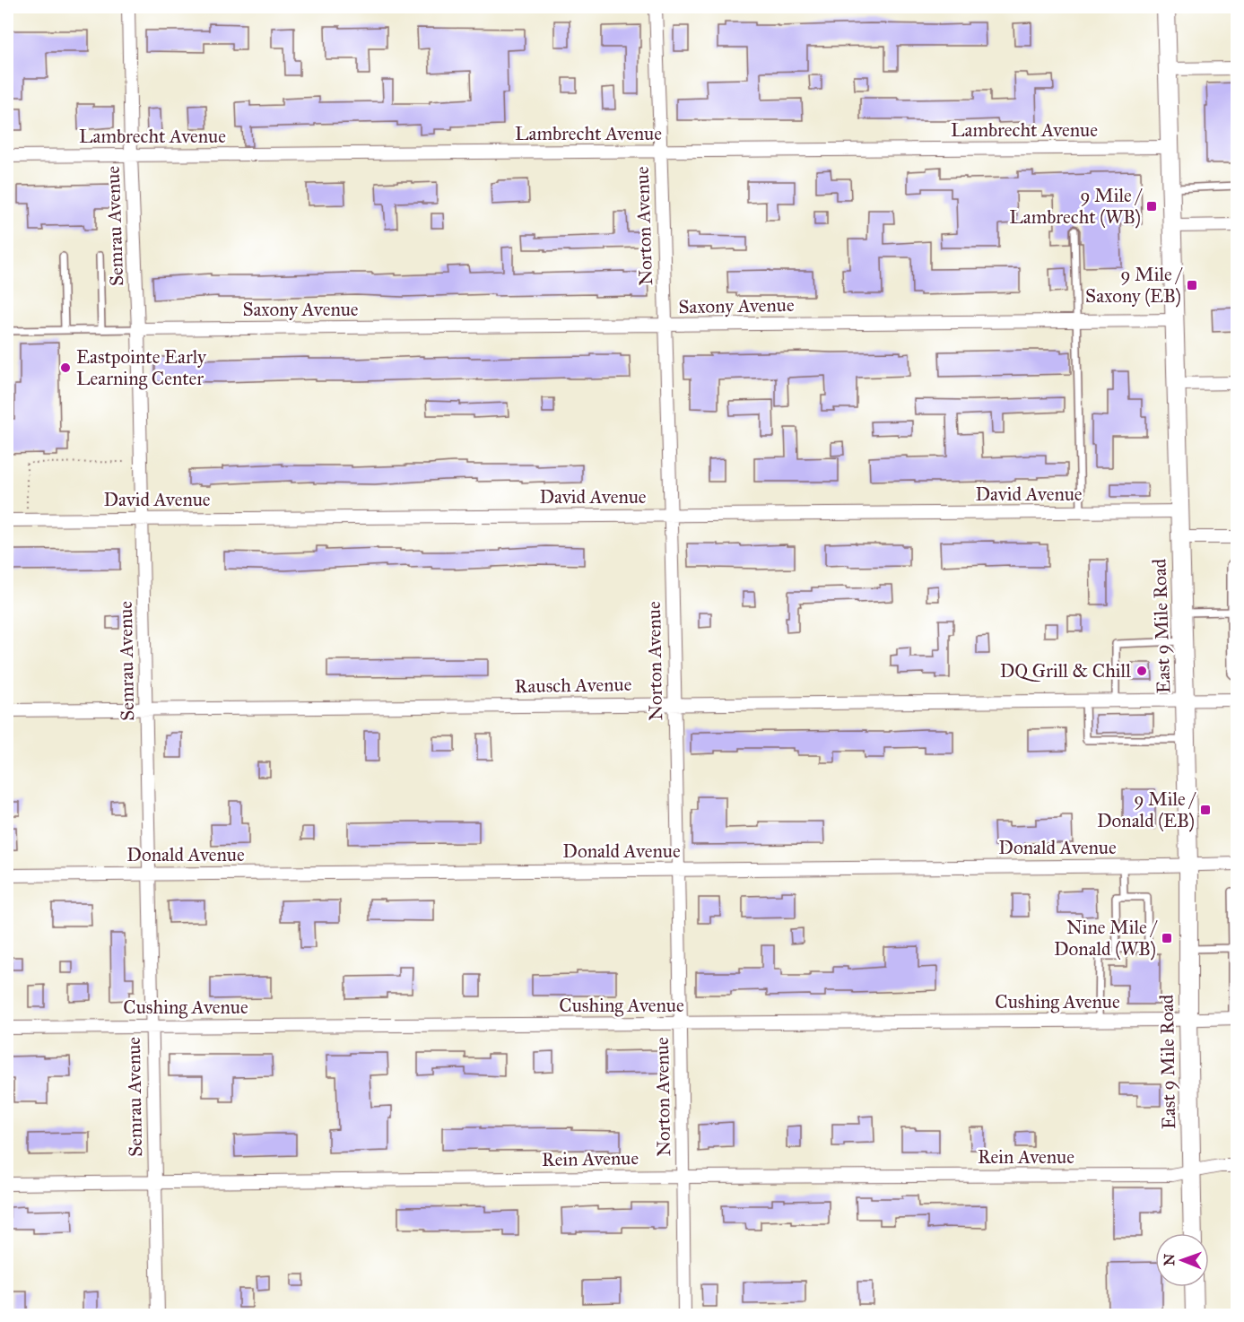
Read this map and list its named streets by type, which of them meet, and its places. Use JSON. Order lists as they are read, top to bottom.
{
  "streets": {
    "main road": ["East 9 Mile Road"],
    "street": [
      "Lambrecht Avenue",
      "Semrau Avenue",
      "Norton Avenue",
      "Saxony Avenue",
      "David Avenue",
      "Rausch Avenue",
      "Donald Avenue",
      "Cushing Avenue",
      "Rein Avenue"
    ]
  },
  "crossings": [
    ["Lambrecht Avenue", "Semrau Avenue"],
    ["Lambrecht Avenue", "Norton Avenue"],
    ["Lambrecht Avenue", "East 9 Mile Road"],
    ["Semrau Avenue", "Saxony Avenue"],
    ["Semrau Avenue", "David Avenue"],
    ["Semrau Avenue", "Rausch Avenue"],
    ["Semrau Avenue", "Donald Avenue"],
    ["Semrau Avenue", "Cushing Avenue"],
    ["Semrau Avenue", "Rein Avenue"],
    ["Norton Avenue", "Saxony Avenue"],
    ["Norton Avenue", "David Avenue"],
    ["Norton Avenue", "Rausch Avenue"],
    ["Norton Avenue", "Donald Avenue"],
    ["Norton Avenue", "Cushing Avenue"],
    ["Norton Avenue", "Rein Avenue"],
    ["Saxony Avenue", "East 9 Mile Road"],
    ["David Avenue", "East 9 Mile Road"],
    ["East 9 Mile Road", "Rausch Avenue"],
    ["East 9 Mile Road", "Donald Avenue"],
    ["East 9 Mile Road", "Cushing Avenue"],
    ["East 9 Mile Road", "Rein Avenue"]
  ],
  "places": {
    "transit": [
      "9 Mile / Lambrecht (WB)",
      "9 Mile / Saxony (EB)",
      "9 Mile / Donald (EB)",
      "Nine Mile / Donald (WB)"
    ],
    "other": ["Eastpointe Early Learning Center", "DQ Grill & Chill"]
  },
  "north": "left"
}
